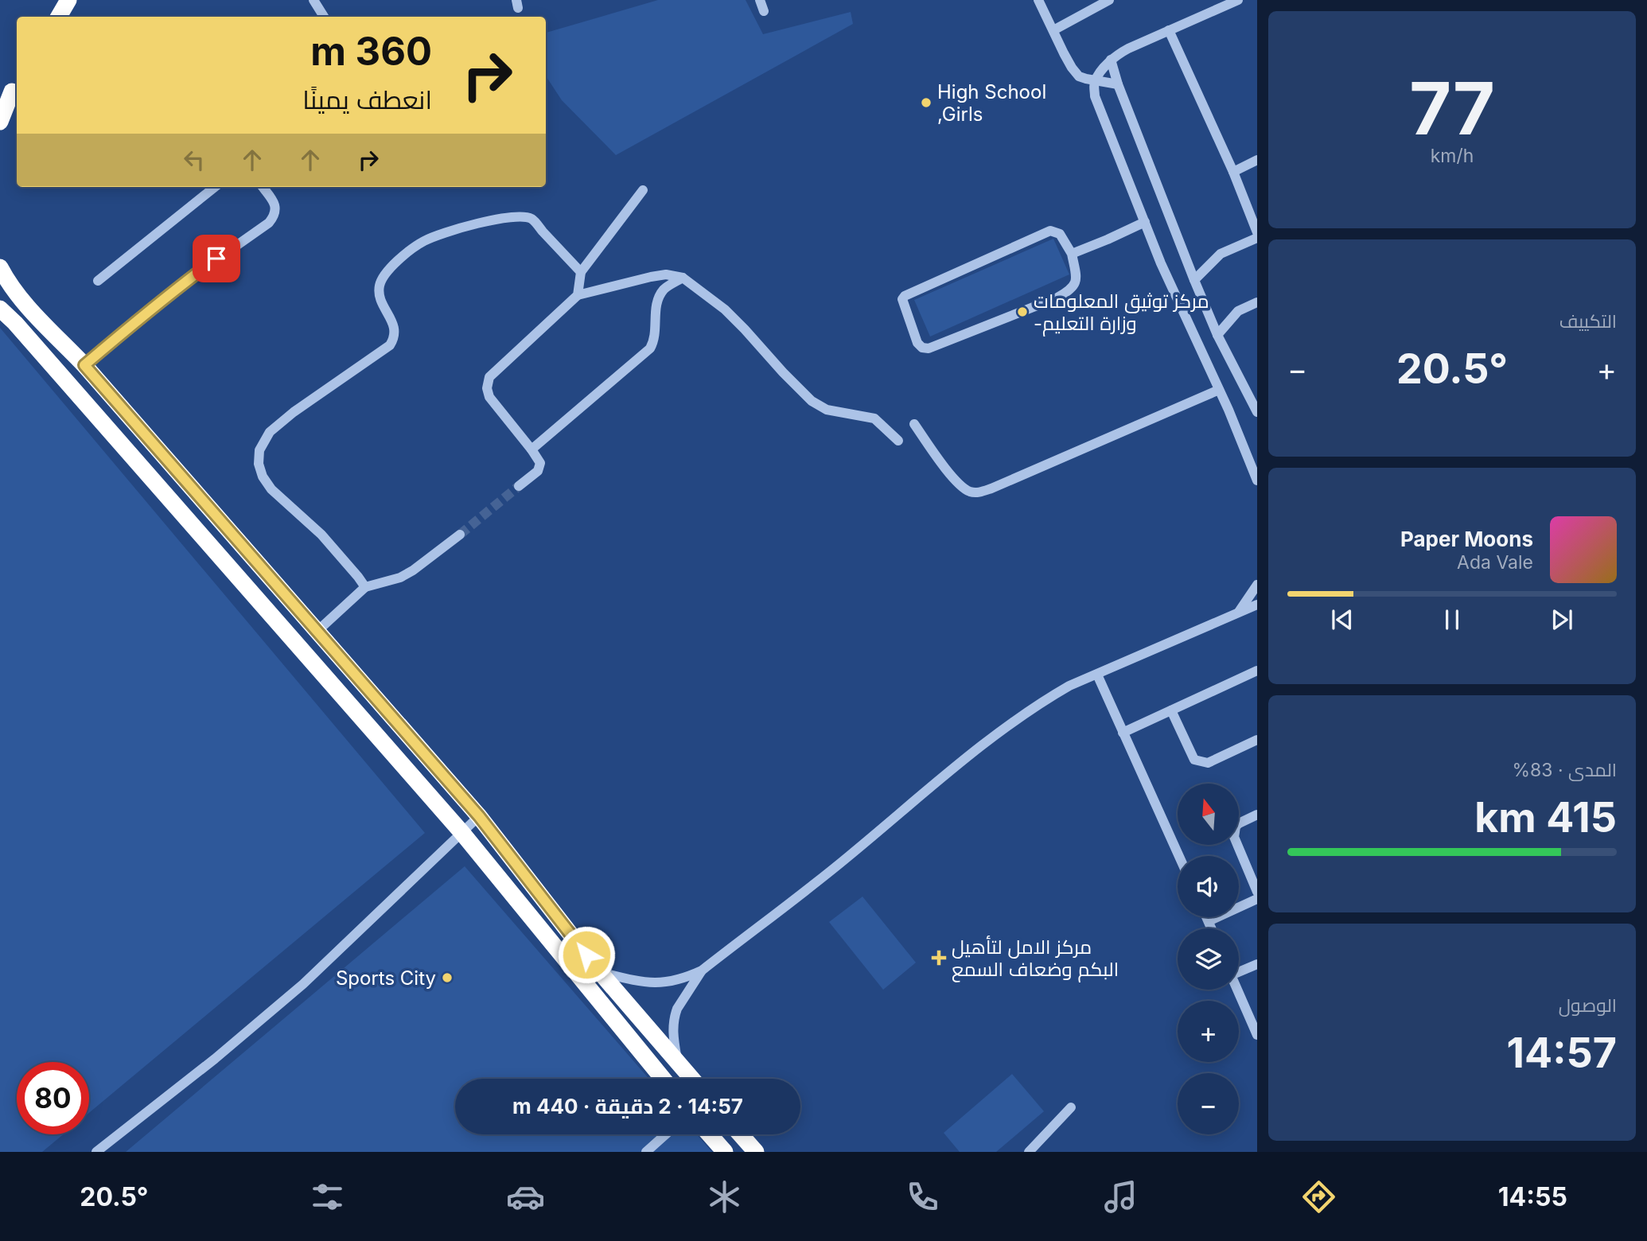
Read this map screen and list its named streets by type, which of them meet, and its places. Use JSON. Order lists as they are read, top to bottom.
{
  "places": {
    "other": ["High School ,Girls", "مركز توثيق المعلومات -وزارة التعليم", "Sports City"],
    "health": ["مركز الامل لتأهيل البكم وضعاف السمع"]
  },
  "north": "top",
  "page": {
    "tile": [
      ["77", "km/h"],
      "التكييف",
      ["المدى · 83%", "415 km"],
      ["الوصول", "14:57"]
    ],
    "turn": ["360 m", "انعطف يمينًا"],
    "heat": ["−", "20.5°", "+"],
    "song": ["Paper Moons", "Ada Vale"],
    "map_buttons": ["+", "−"],
    "limit": "80",
    "trip": "14:57 · 2 دقيقة · 440 m",
    "tabs": ["14:55", "20.5°"]
  }
}
